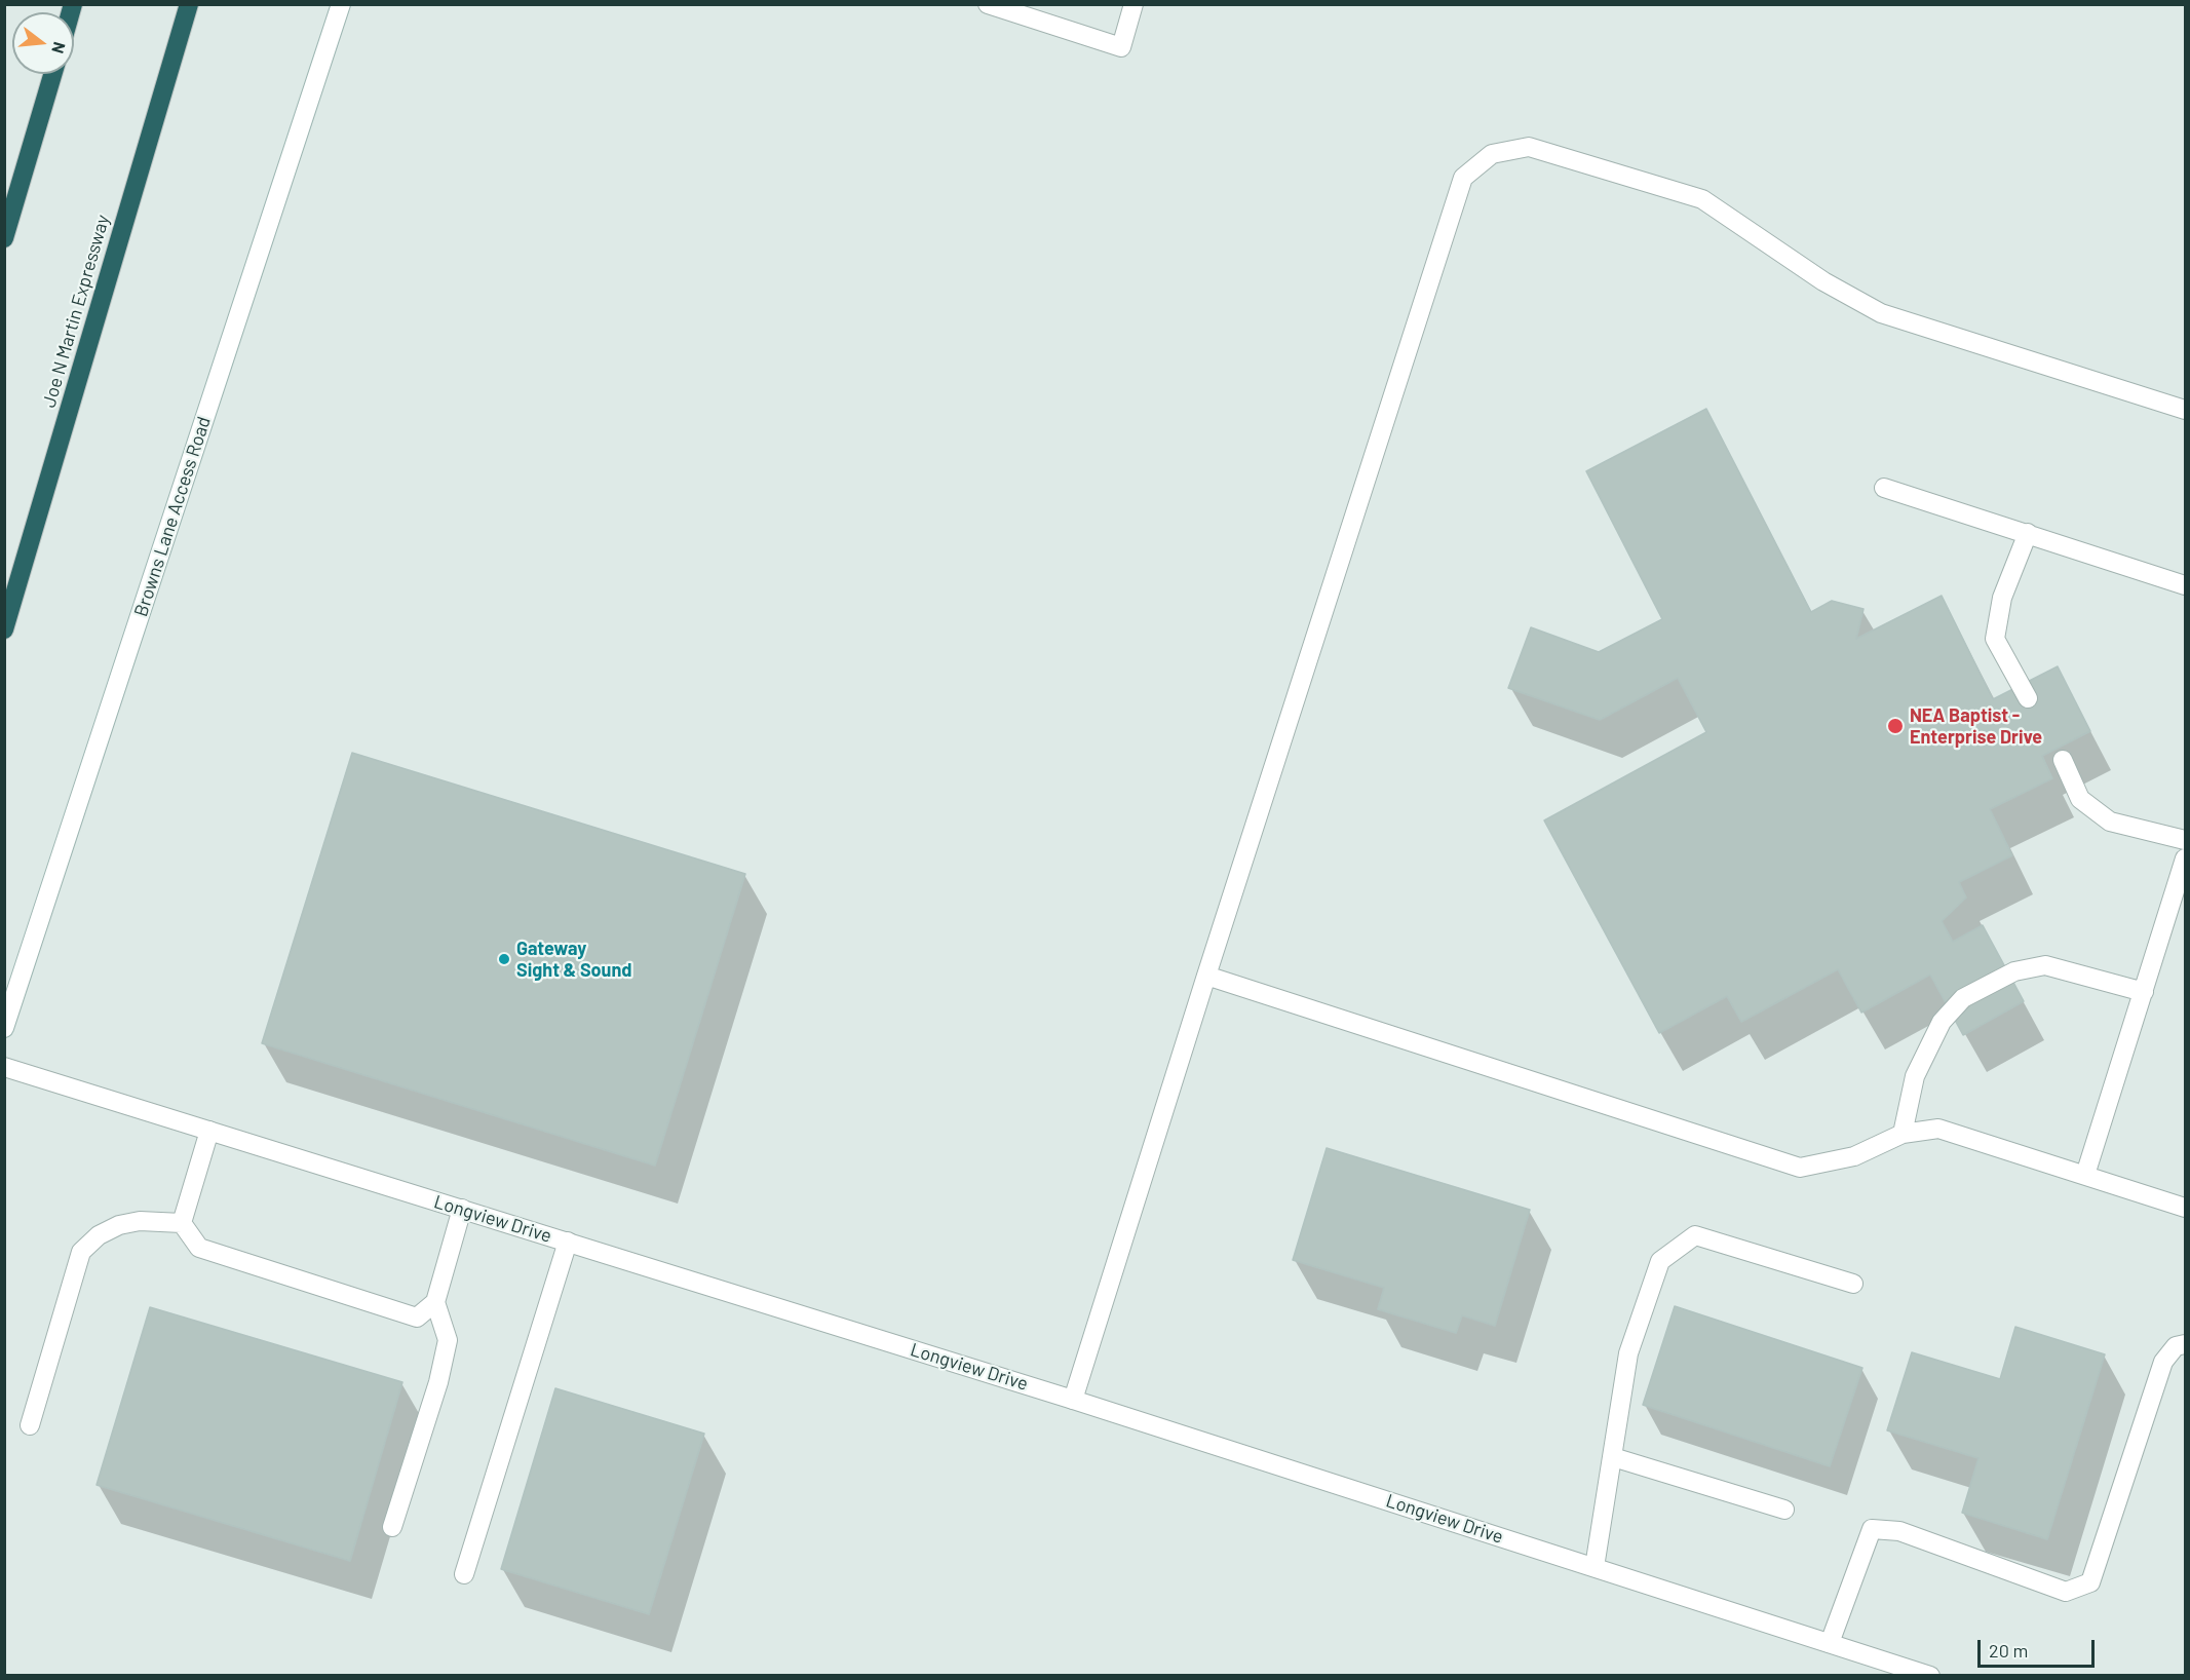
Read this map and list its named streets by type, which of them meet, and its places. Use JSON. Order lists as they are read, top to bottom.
{
  "streets": {
    "highway": ["Joe N Martin Expressway"],
    "street": ["Browns Lane Access Road", "Longview Drive"]
  },
  "places": ["NEA Baptist - Enterprise Drive", "Gateway Sight & Sound"],
  "scale_bar": "20 m",
  "north": "right"
}
